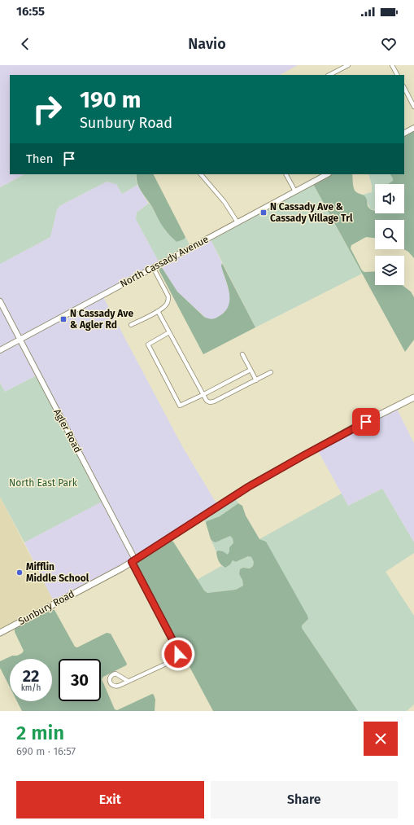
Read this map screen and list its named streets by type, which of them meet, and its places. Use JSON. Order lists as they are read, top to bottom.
{
  "streets": {
    "main road": ["North Cassady Avenue", "Agler Road", "Sunbury Road"]
  },
  "crossings": [
    ["North Cassady Avenue", "Agler Road"],
    ["Agler Road", "Sunbury Road"]
  ],
  "parks": ["North East Park"],
  "places": {
    "transit": ["N Cassady Ave & Cassady Village Trl", "N Cassady Ave & Agler Rd"],
    "other": ["Mifflin Middle School"]
  },
  "page": {
    "status": "16:55",
    "header": "Navio",
    "turn": ["190 m", "Sunbury Road"],
    "then": "Then",
    "speed": "22 km/h",
    "limit": "30",
    "heading": ["2 min", "690 m · 16:57"],
    "buttons": ["Exit", "Share"]
  }
}
